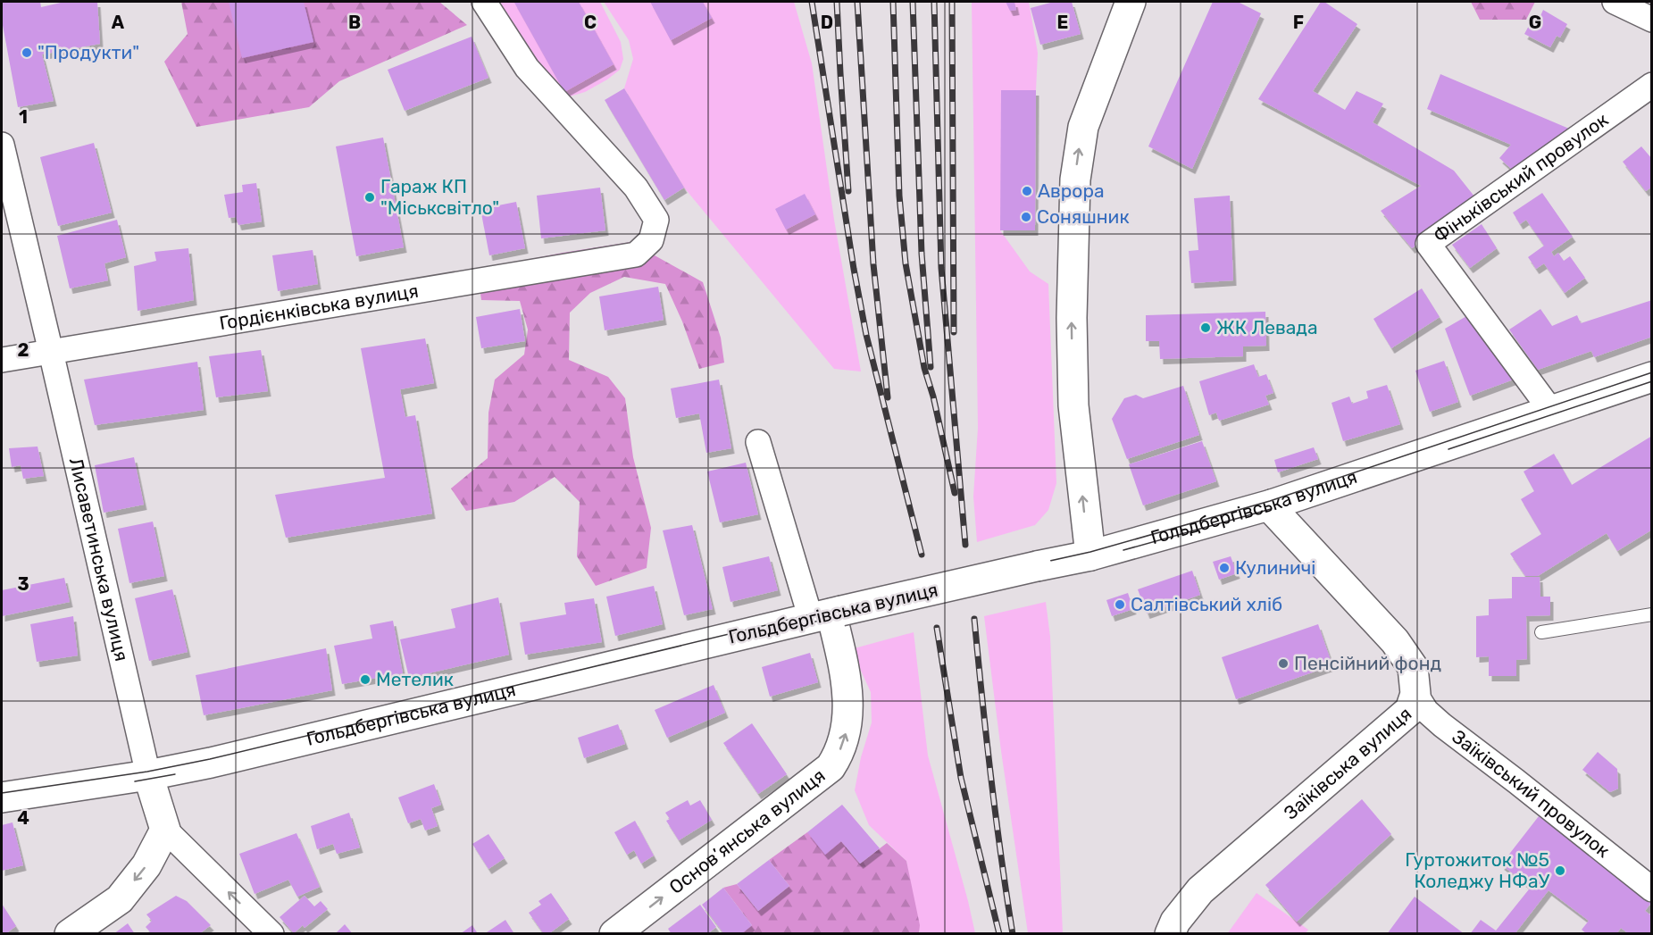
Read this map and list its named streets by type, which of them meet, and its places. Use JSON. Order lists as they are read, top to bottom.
{
  "streets": {
    "street": [
      "Фіньківський провулок",
      "Гордієнківська вулиця",
      "Гольдбергівська вулиця",
      "Лисаветинська вулиця",
      "Заїківська вулиця",
      "Заїківський провулок",
      "Основ’янська вулиця"
    ]
  },
  "crossings": [
    ["Фіньківський провулок", "Гольдбергівська вулиця"],
    ["Гордієнківська вулиця", "Лисаветинська вулиця"],
    ["Гольдбергівська вулиця", "Лисаветинська вулиця"],
    ["Гольдбергівська вулиця", "Заїківська вулиця"],
    ["Гольдбергівська вулиця", "Основ’янська вулиця"],
    ["Заїківська вулиця", "Заїківський провулок"]
  ],
  "one_way": ["Основ’янська вулиця"],
  "places": [
    "\"Продукти\"",
    "Аврора",
    "Гараж КП \"Міськсвітло\"",
    "Соняшник",
    "ЖК Левада",
    "Кулиничі",
    "Салтівський хліб",
    "Пенсійний фонд",
    "Метелик",
    "Гуртожиток №5 Коледжу НФаУ"
  ],
  "grid": {
    "columns": [
      "A",
      "B",
      "C",
      "D",
      "E",
      "F",
      "G"
    ],
    "rows": [
      "1",
      "2",
      "3",
      "4"
    ]
  }
}
